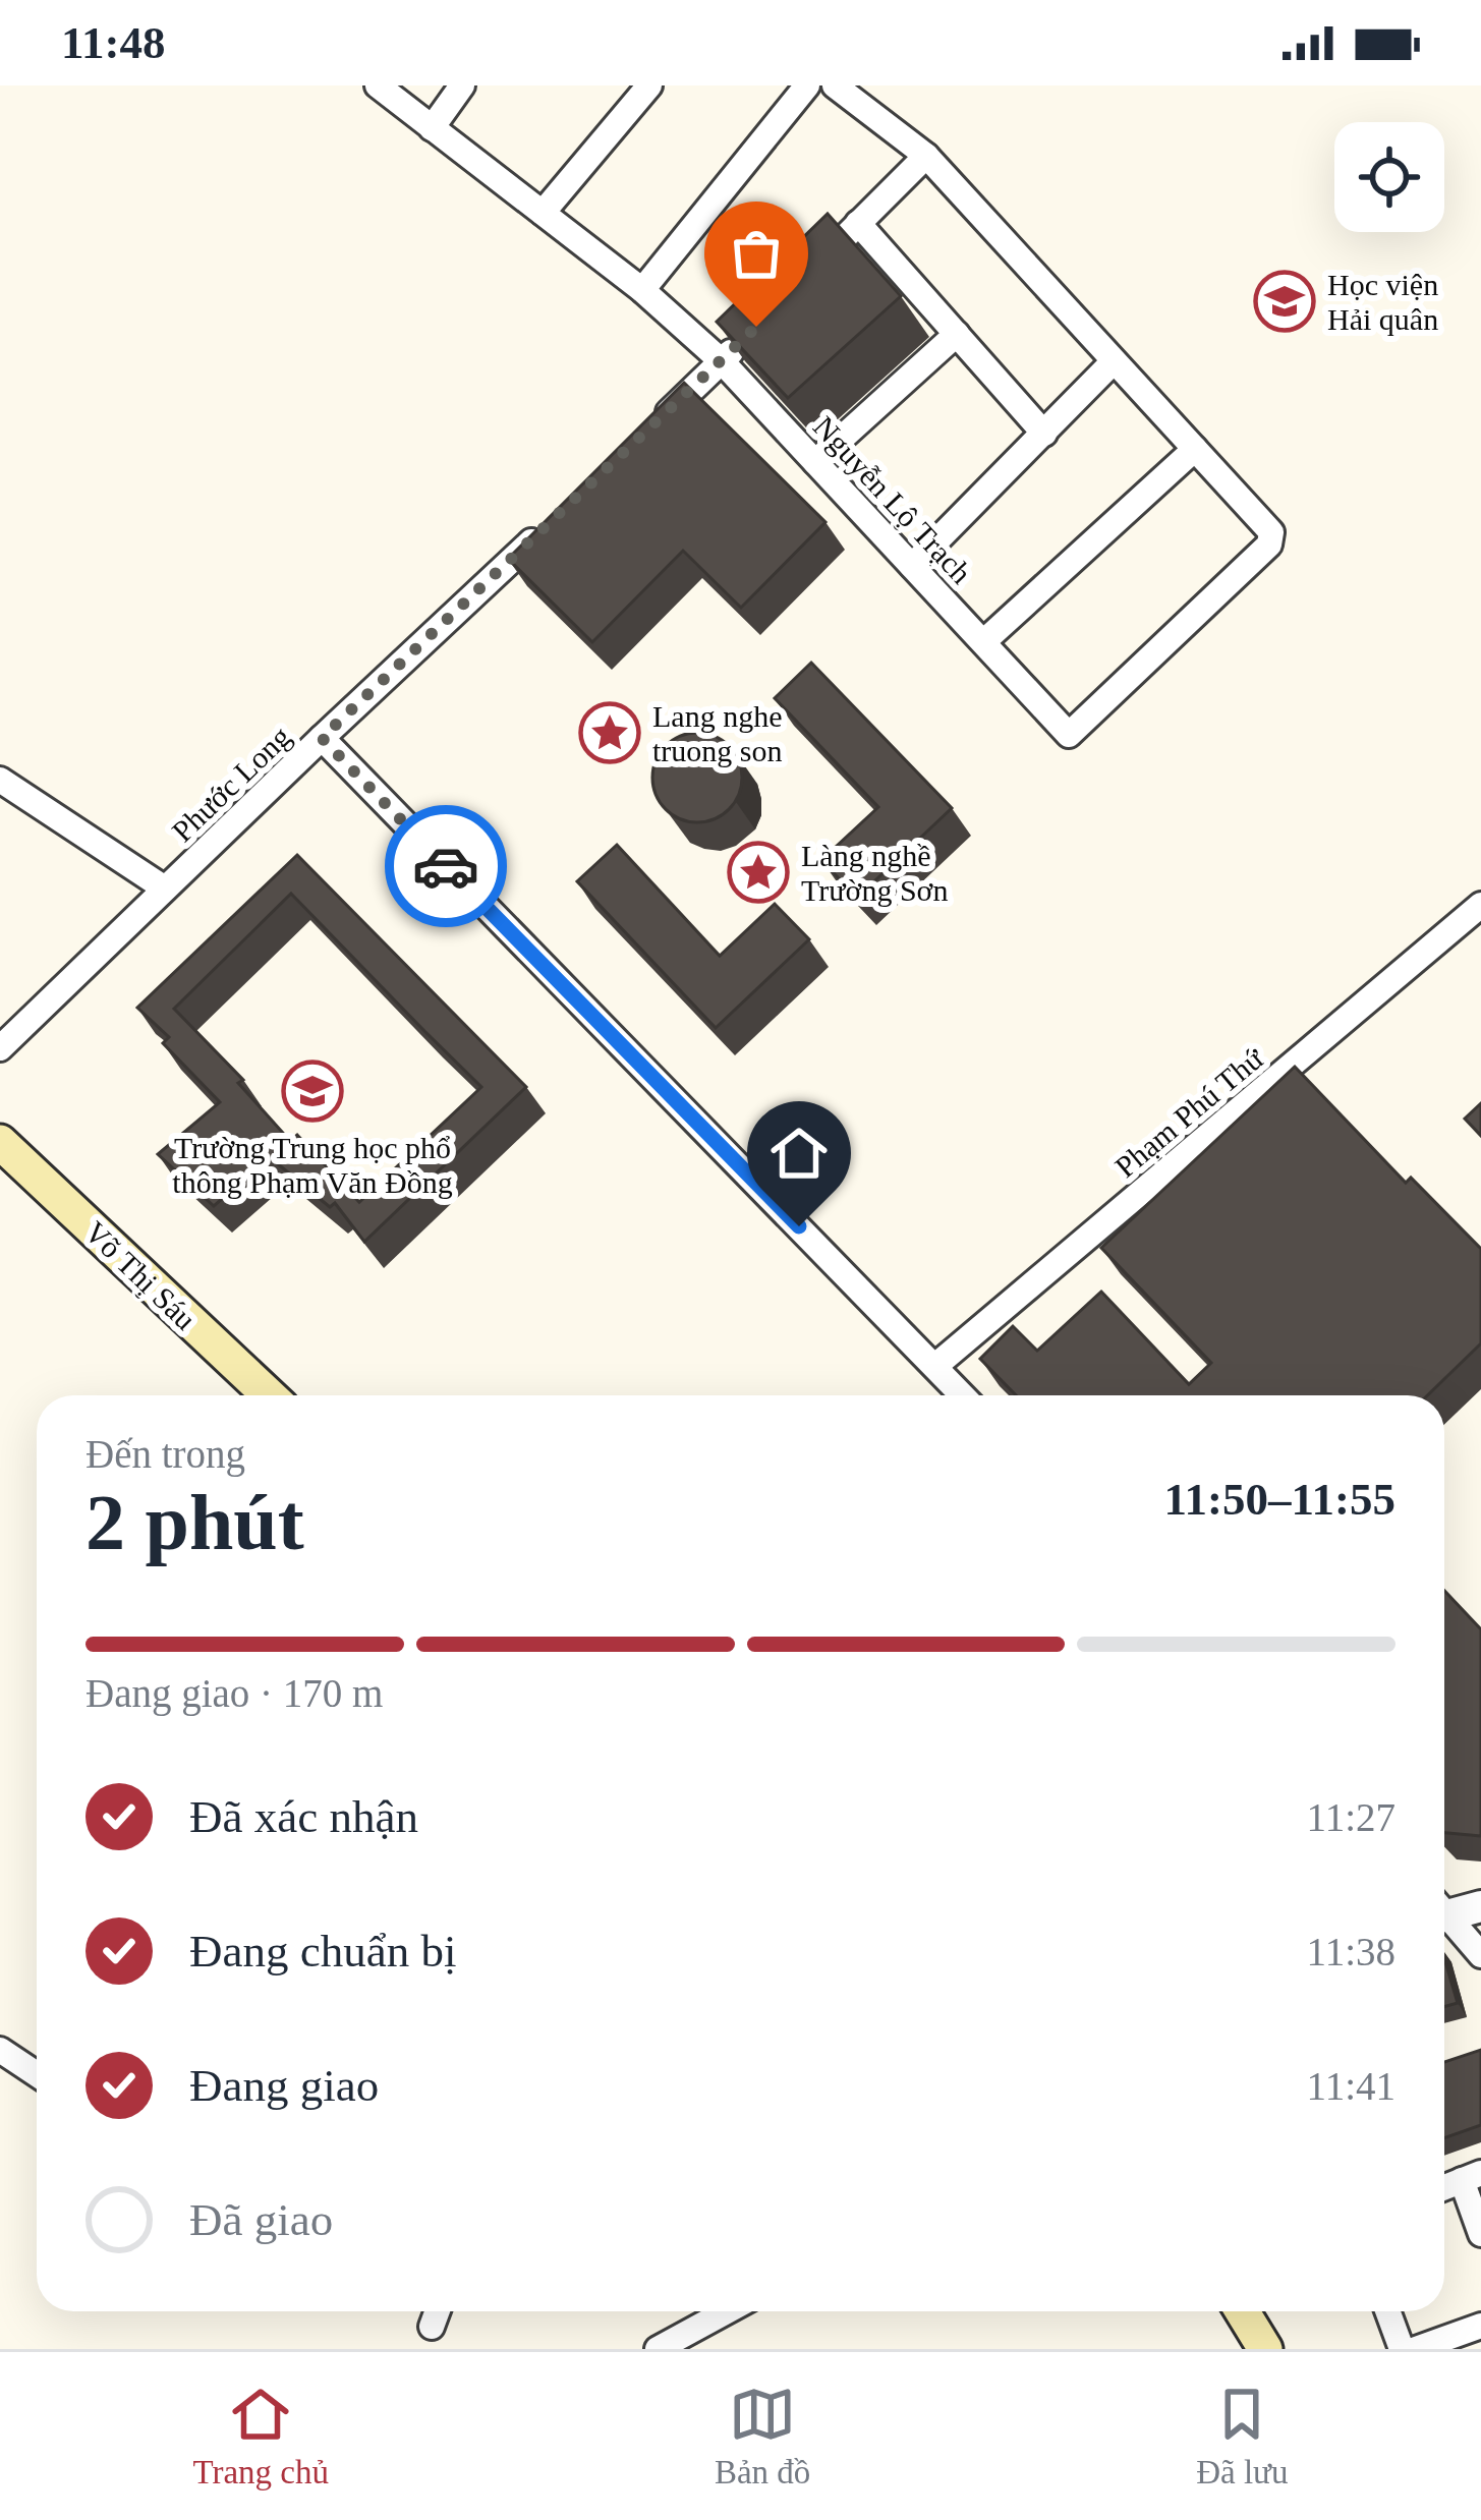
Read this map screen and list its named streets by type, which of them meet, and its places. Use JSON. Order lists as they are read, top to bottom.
{
  "streets": {
    "main road": ["Võ Thị Sáu"],
    "street": ["Nguyễn Lộ Trạch", "Phước Long", "Phạm Phú Thứ"]
  },
  "places": {
    "school or university": ["Học viện Hải quân", "Trường Trung học phổ thông Phạm Văn Đồng"],
    "place": ["Lang nghe truong son", "Làng nghề Trường Sơn"]
  },
  "page": {
    "status": "11:48",
    "heading": ["2 phút", "Đến trong", "11:50–11:55"],
    "bar": "Đang giao · 170 m",
    "list": [
      ["Đã xác nhận", "11:27"],
      ["Đang chuẩn bị", "11:38"],
      ["Đang giao", "11:41"],
      "Đã giao"
    ],
    "tabs": ["Trang chủ", "Bản đồ", "Đã lưu"]
  }
}
